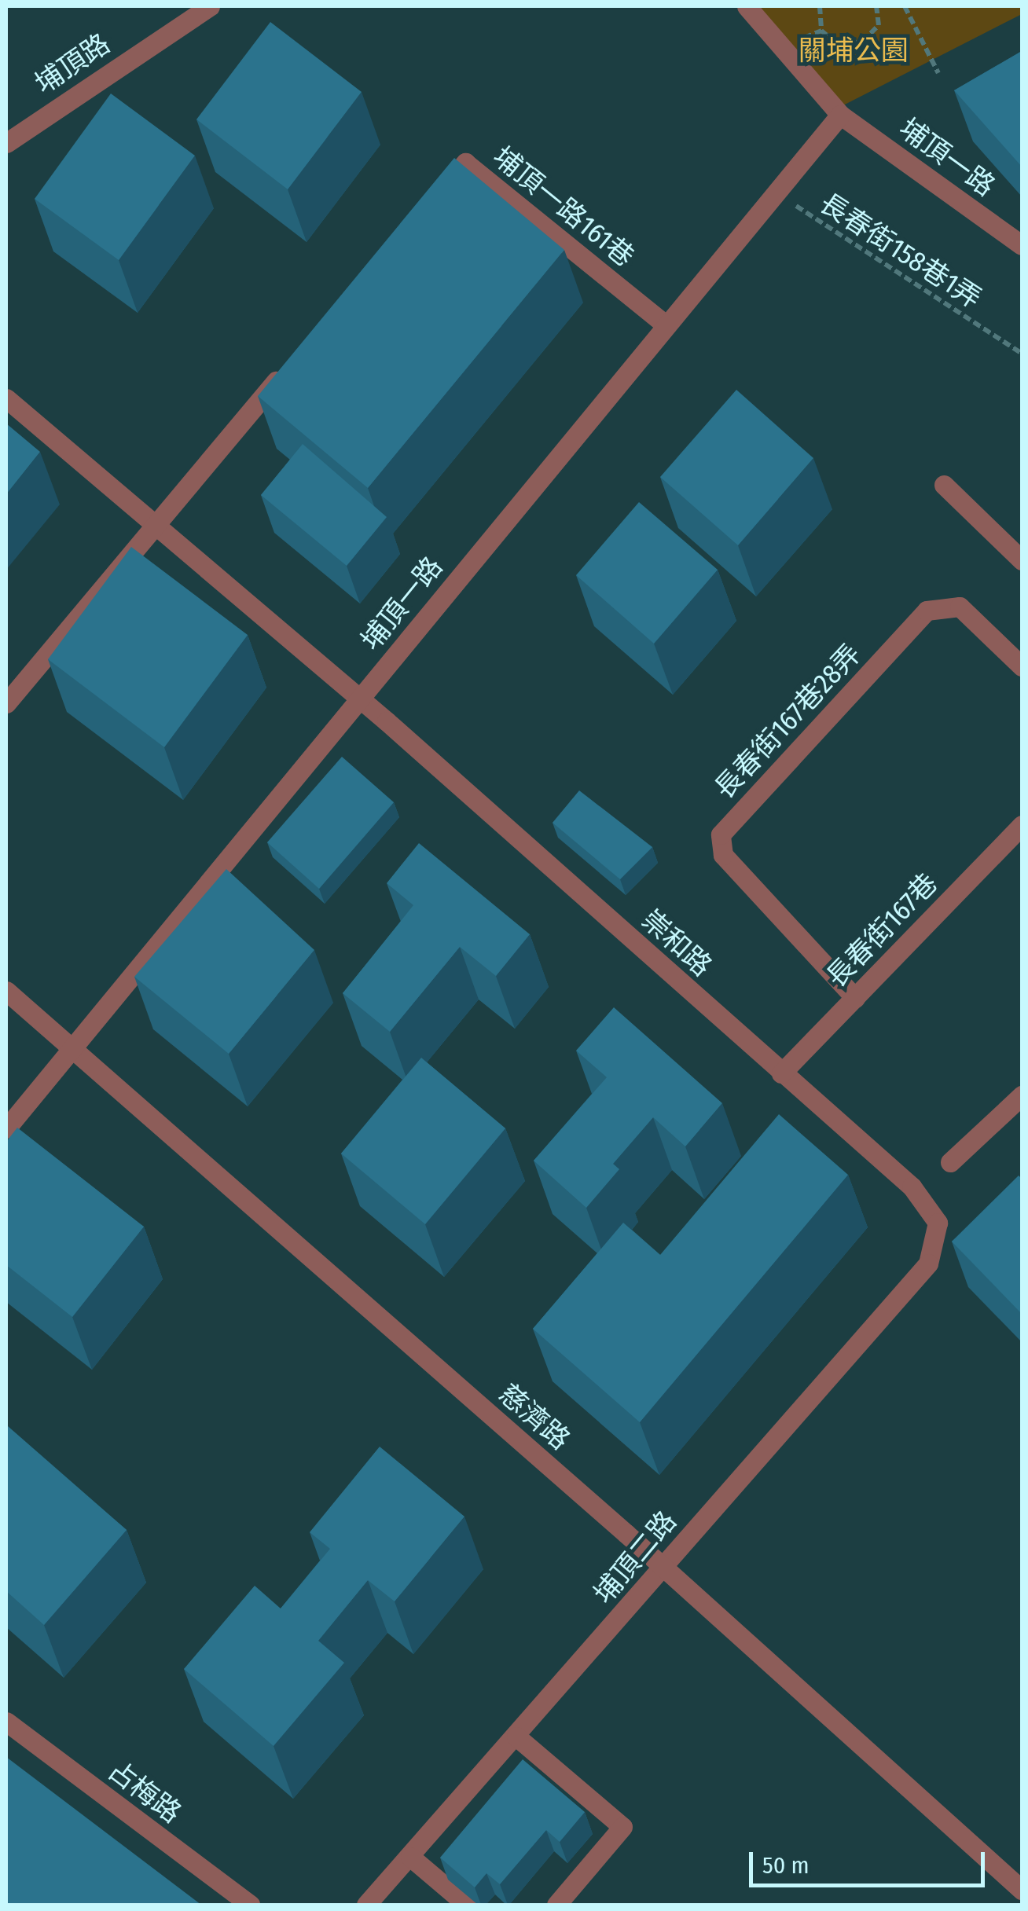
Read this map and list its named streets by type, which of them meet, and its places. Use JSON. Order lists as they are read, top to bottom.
{
  "streets": {
    "street": [
      "埔頂路",
      "埔頂一路",
      "埔頂一路161巷",
      "長春街167巷28弄",
      "長春街167巷",
      "崇和路",
      "慈濟路",
      "埔頂二路",
      "占梅路"
    ],
    "path": ["長春街158巷1弄"]
  },
  "crossings": [
    ["埔頂一路", "埔頂一路161巷"],
    ["埔頂一路", "崇和路"],
    ["埔頂一路", "慈濟路"],
    ["長春街167巷28弄", "長春街167巷"],
    ["長春街167巷", "崇和路"],
    ["崇和路", "埔頂二路"],
    ["慈濟路", "埔頂二路"]
  ],
  "parks": ["關埔公園"],
  "scale_bar": "50 m"
}
